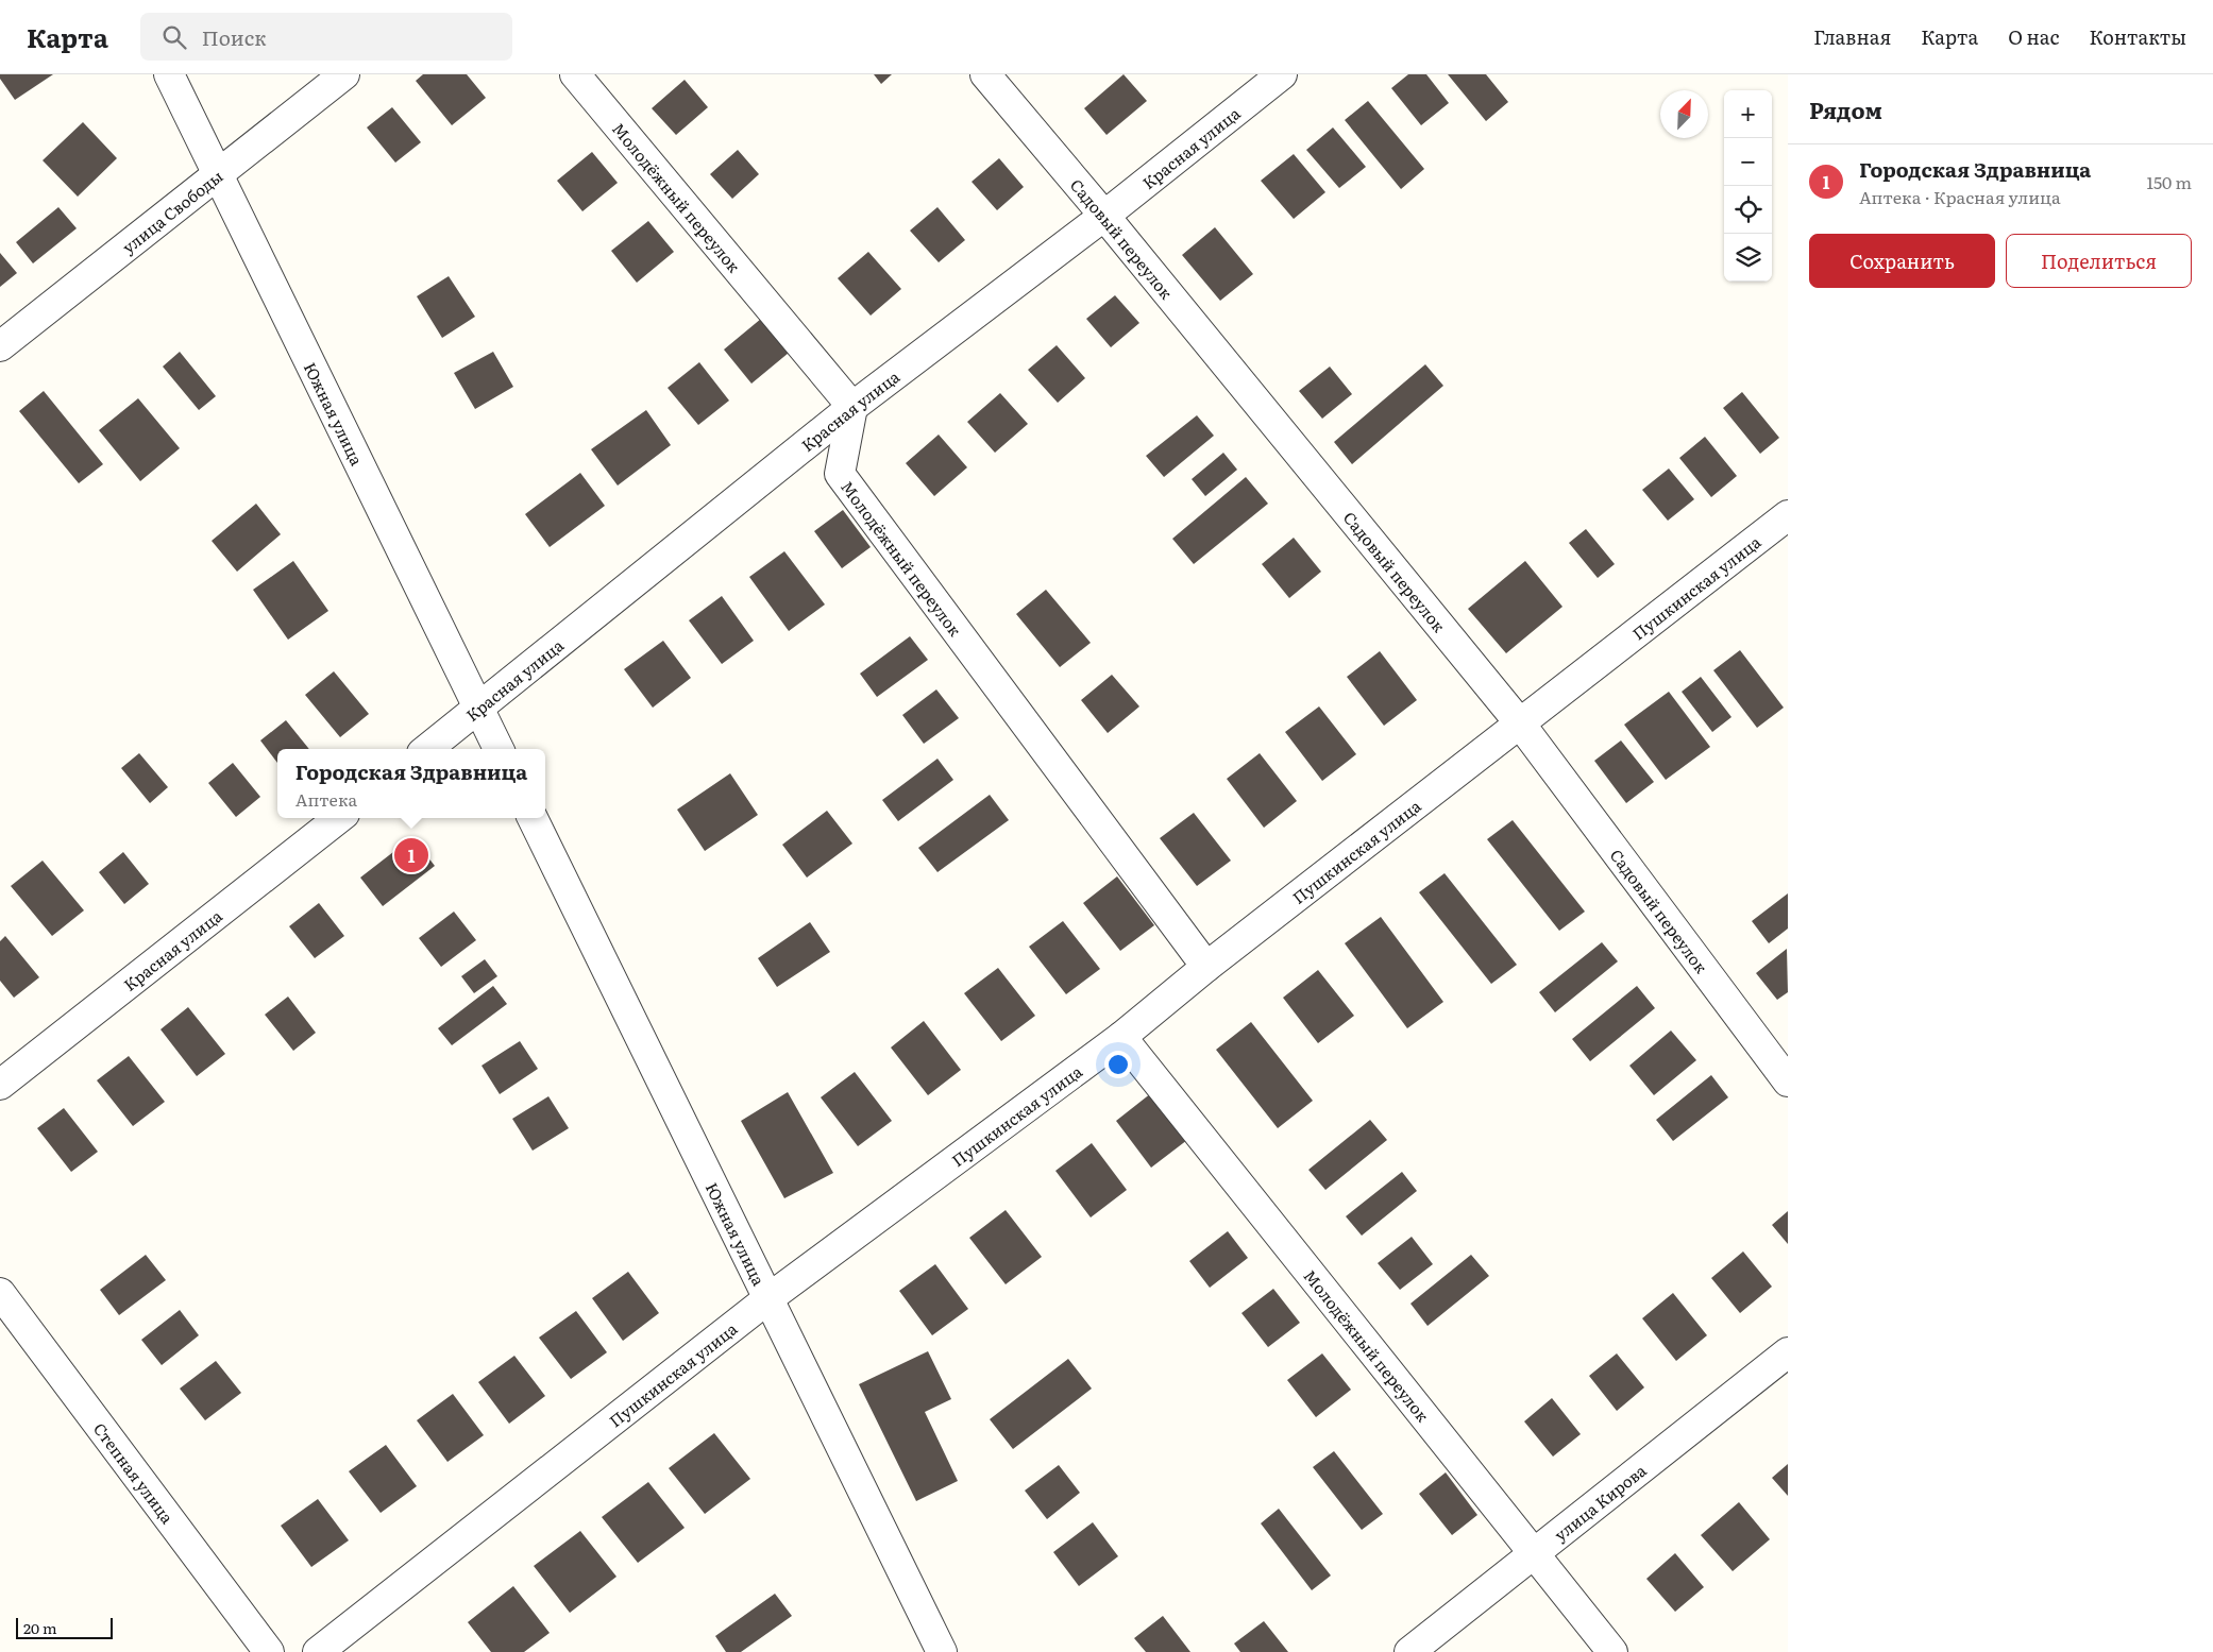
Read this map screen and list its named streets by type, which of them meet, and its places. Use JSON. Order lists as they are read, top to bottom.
{
  "streets": {
    "street": [
      "Красная улица",
      "Молодёжный переулок",
      "улица Свободы",
      "Садовый переулок",
      "Южная улица",
      "Пушкинская улица",
      "Степная улица",
      "улица Кирова"
    ]
  },
  "crossings": [
    ["Красная улица", "Молодёжный переулок"],
    ["Красная улица", "Садовый переулок"],
    ["Красная улица", "Южная улица"],
    ["Молодёжный переулок", "Пушкинская улица"],
    ["Молодёжный переулок", "улица Кирова"],
    ["улица Свободы", "Южная улица"],
    ["Садовый переулок", "Пушкинская улица"],
    ["Южная улица", "Пушкинская улица"]
  ],
  "scale_bar": "20 m",
  "north": "top right",
  "page": {
    "header": "Карта",
    "search": "Поиск",
    "nav": [
      "Главная",
      "Карта",
      "О нас",
      "Контакты"
    ],
    "heading": "Рядом",
    "map_buttons": ["+", "−"],
    "list": [
      {
        "mark": "1",
        "name": "Городская Здравница",
        "note": "Аптека · Красная улица",
        "value": "150 m"
      }
    ],
    "buttons": ["Сохранить", "Поделиться"],
    "popup": ["Городская Здравница", "Аптека"],
    "pins": "1",
    "scale": "20 m"
  }
}
